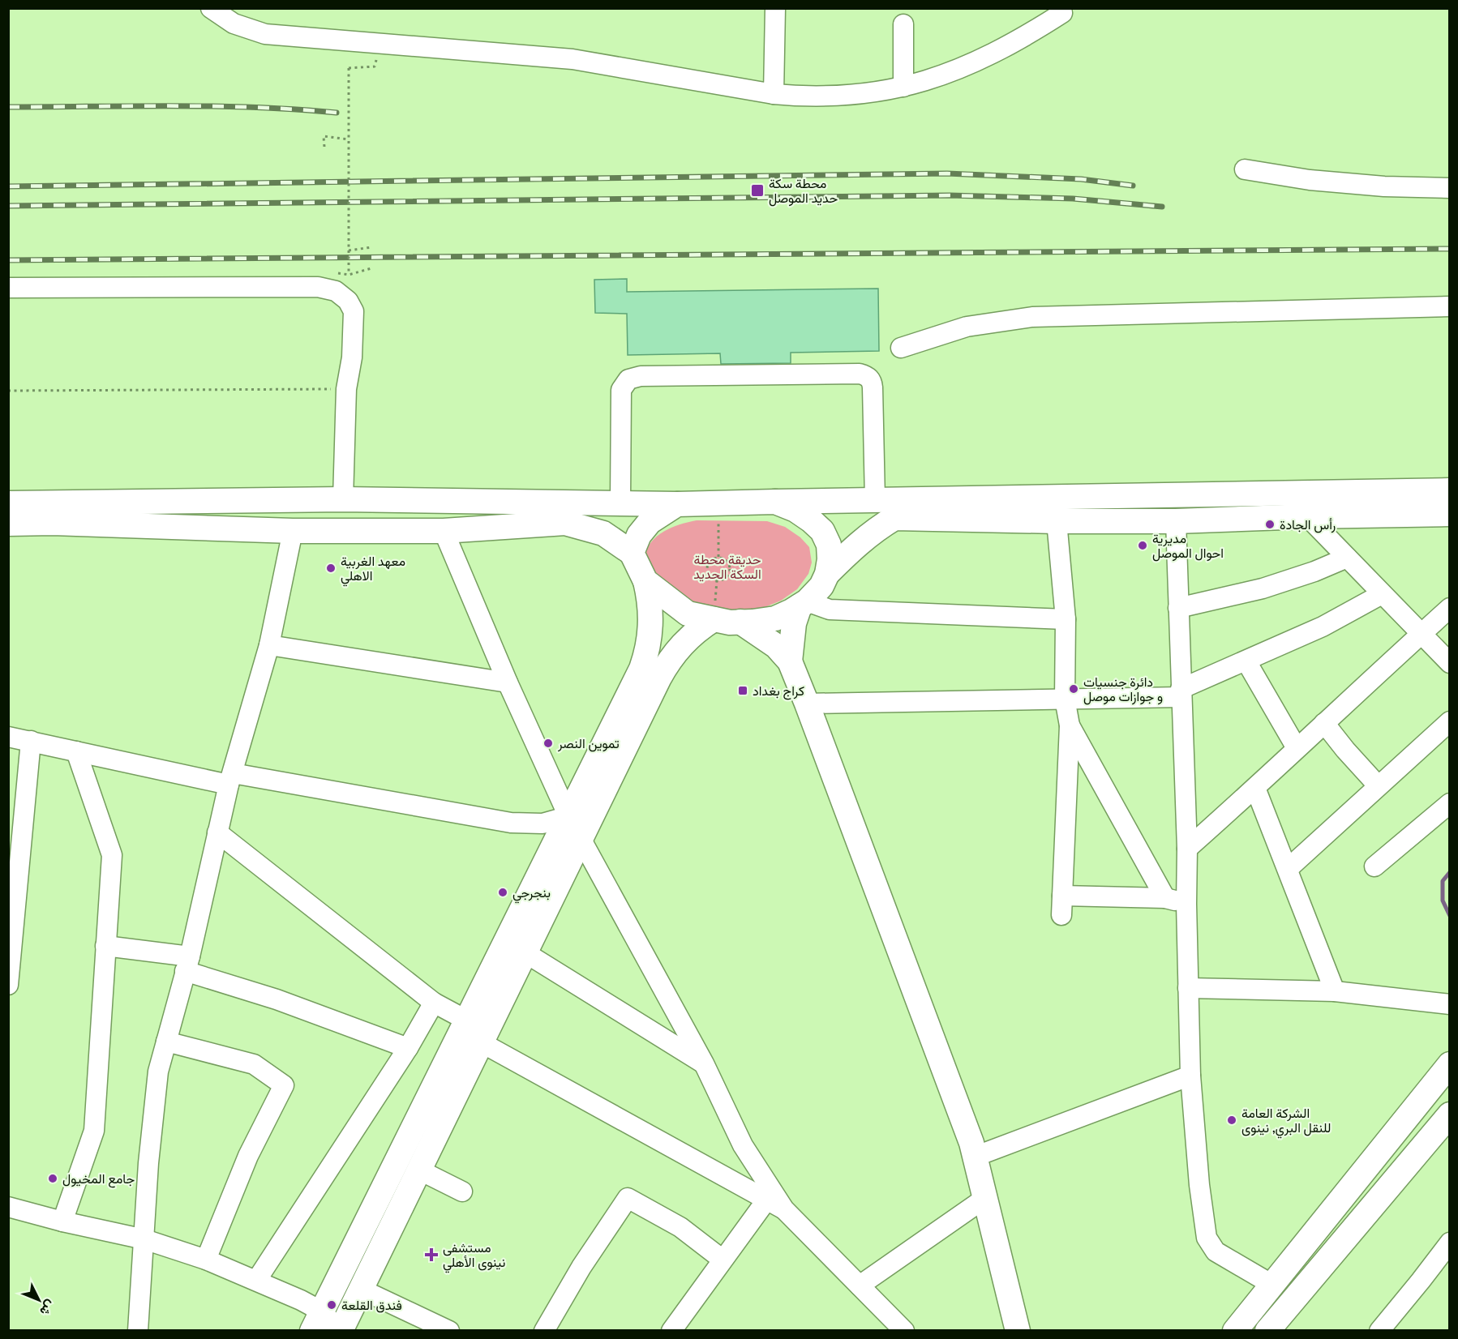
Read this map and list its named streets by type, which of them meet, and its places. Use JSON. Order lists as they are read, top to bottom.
{
  "parks": ["حديقة محطة السكة الحديد"],
  "places": {
    "transit": ["محطة سكة حديد الموصل", "كراج بغداد"],
    "other": [
      "رأس الجادة",
      "مديرية احوال الموصل",
      "معهد الغربية الاهلي",
      "دائرة جنسيات و جوازات موصل",
      "تموين النصر",
      "بنجرجي",
      "الشركة العامة للنقل البري, نينوى",
      "جامع المخيول",
      "فندق القلعة"
    ],
    "health": ["مستشفى نينوى الأهلي"]
  },
  "north": "bottom right"
}
